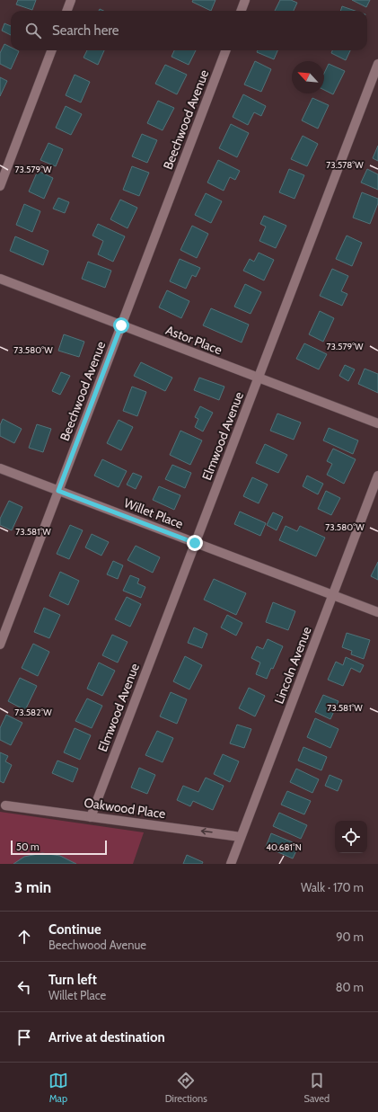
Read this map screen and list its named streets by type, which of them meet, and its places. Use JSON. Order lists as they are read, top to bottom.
{
  "streets": {
    "street": [
      "Beechwood Avenue",
      "Astor Place",
      "Elmwood Avenue",
      "Willet Place",
      "Lincoln Avenue",
      "Oakwood Place"
    ]
  },
  "crossings": [
    ["Beechwood Avenue", "Astor Place"],
    ["Beechwood Avenue", "Willet Place"],
    ["Astor Place", "Elmwood Avenue"],
    ["Elmwood Avenue", "Willet Place"],
    ["Elmwood Avenue", "Oakwood Place"],
    ["Willet Place", "Lincoln Avenue"],
    ["Lincoln Avenue", "Oakwood Place"]
  ],
  "one_way": ["Oakwood Place"],
  "scale_bar": "50 m",
  "north": "top left",
  "page": {
    "search": "Search here",
    "scale": "50 m",
    "heading": ["3 min", "Walk · 170 m"],
    "list": [
      ["Continue", "Beechwood Avenue", "90 m"],
      ["Turn left", "Willet Place", "80 m"],
      "Arrive at destination"
    ],
    "nav": ["Map", "Directions", "Saved"]
  },
  "coordinates": [
    "73.578°W",
    "73.579°W",
    "73.580°W",
    "73.581°W",
    "73.582°W",
    "40.681°N"
  ]
}
